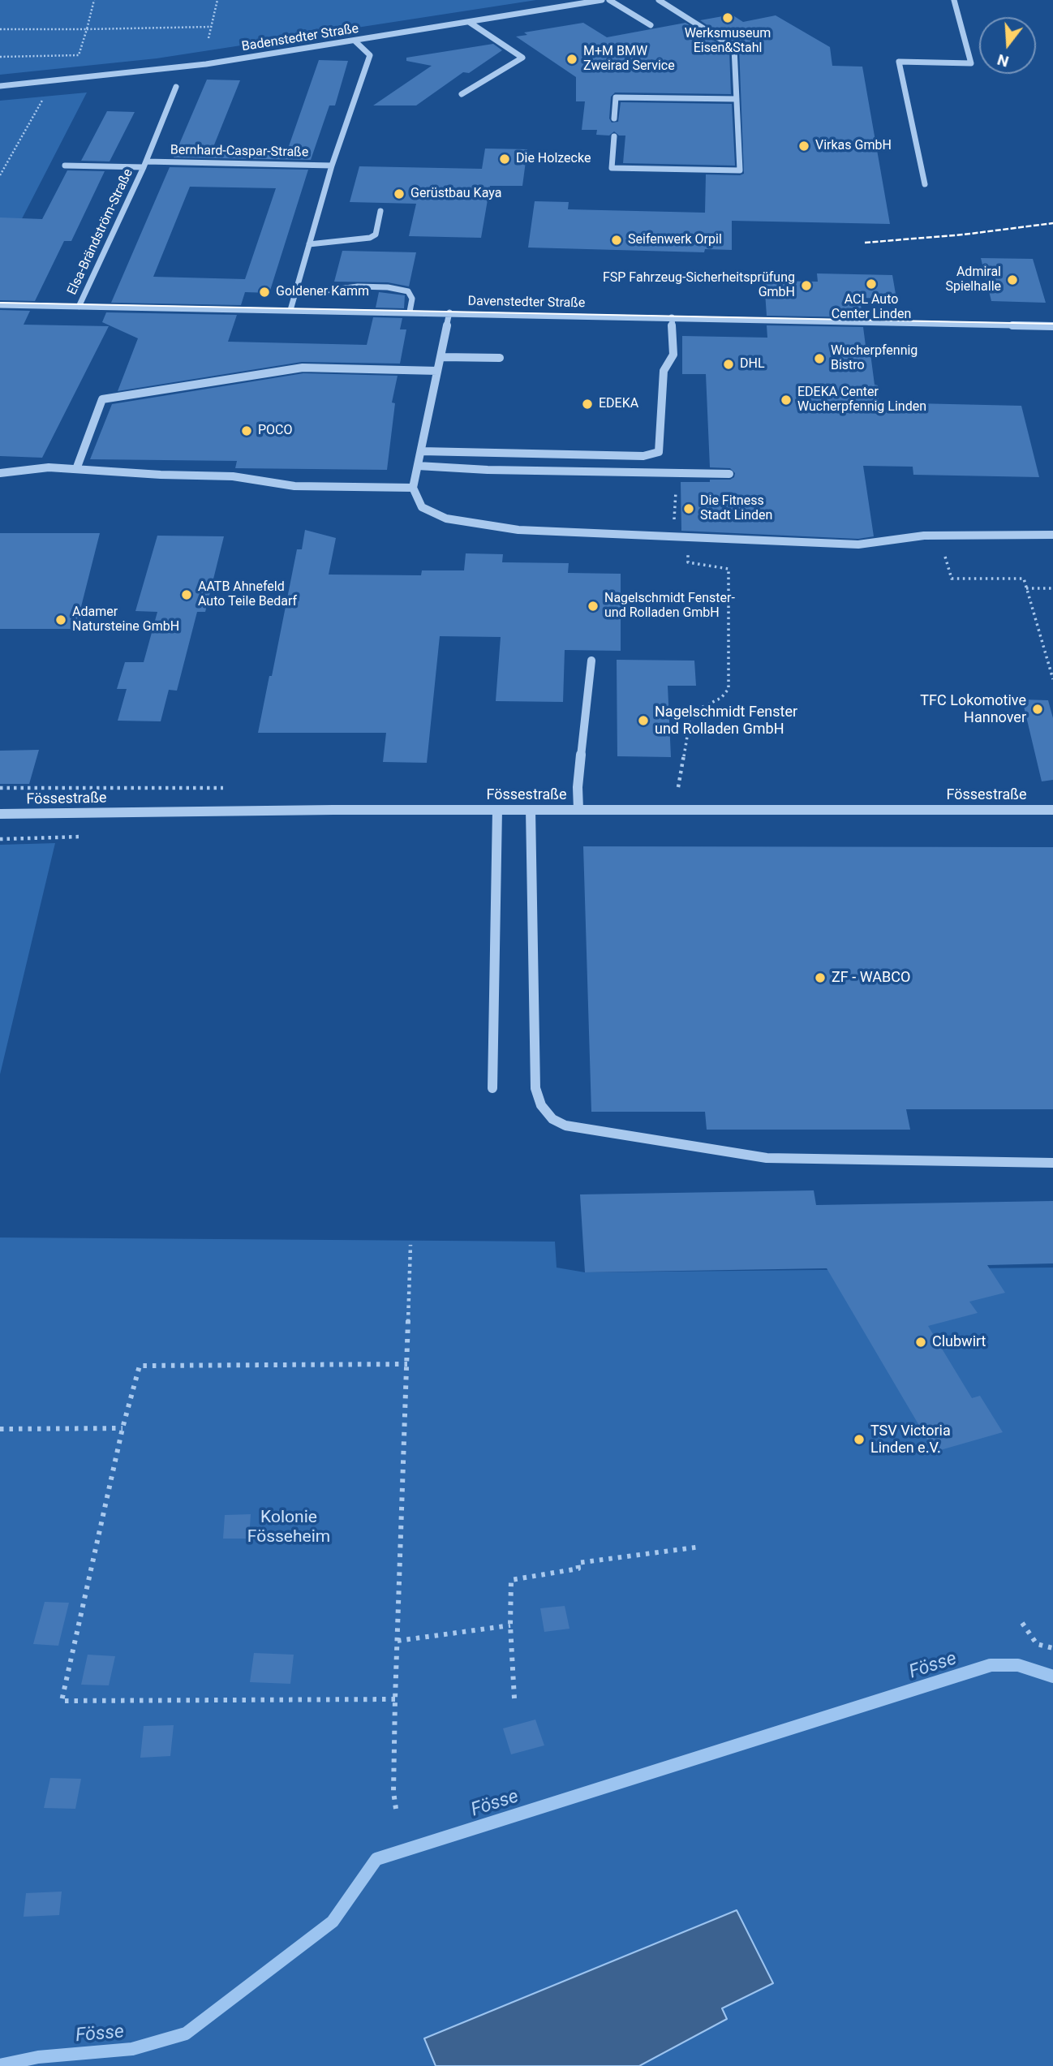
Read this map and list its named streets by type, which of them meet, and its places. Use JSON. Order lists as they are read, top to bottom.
{
  "streets": {
    "street": [
      "Badenstedter Straße",
      "Bernhard-Caspar-Straße",
      "Elsa-Brändström-Straße",
      "Davenstedter Straße",
      "Fössestraße"
    ]
  },
  "crossings": [
    ["Bernhard-Caspar-Straße", "Elsa-Brändström-Straße"],
    ["Elsa-Brändström-Straße", "Davenstedter Straße"]
  ],
  "water": ["Fösse"],
  "parks": ["Kolonie Fösseheim"],
  "places": [
    "Werksmuseum Eisen&Stahl",
    "M+M BMW Zweirad Service",
    "Virkas GmbH",
    "Die Holzecke",
    "Gerüstbau Kaya",
    "Seifenwerk Orpil",
    "Admiral Spielhalle",
    "ACL Auto Center Linden",
    "FSP Fahrzeug-Sicherheitsprüfung GmbH",
    "Goldener Kamm",
    "Wucherpfennig Bistro",
    "DHL",
    "EDEKA Center Wucherpfennig Linden",
    "EDEKA",
    "POCO",
    "Die Fitness Stadt Linden",
    "AATB Ahnefeld Auto Teile Bedarf",
    "Nagelschmidt Fenster- und Rolladen GmbH",
    "Adamer Natursteine GmbH",
    "TFC Lokomotive Hannover",
    "Nagelschmidt Fenster und Rolladen GmbH",
    "ZF - WABCO",
    "Clubwirt",
    "TSV Victoria Linden e.V."
  ],
  "north": "bottom"
}
